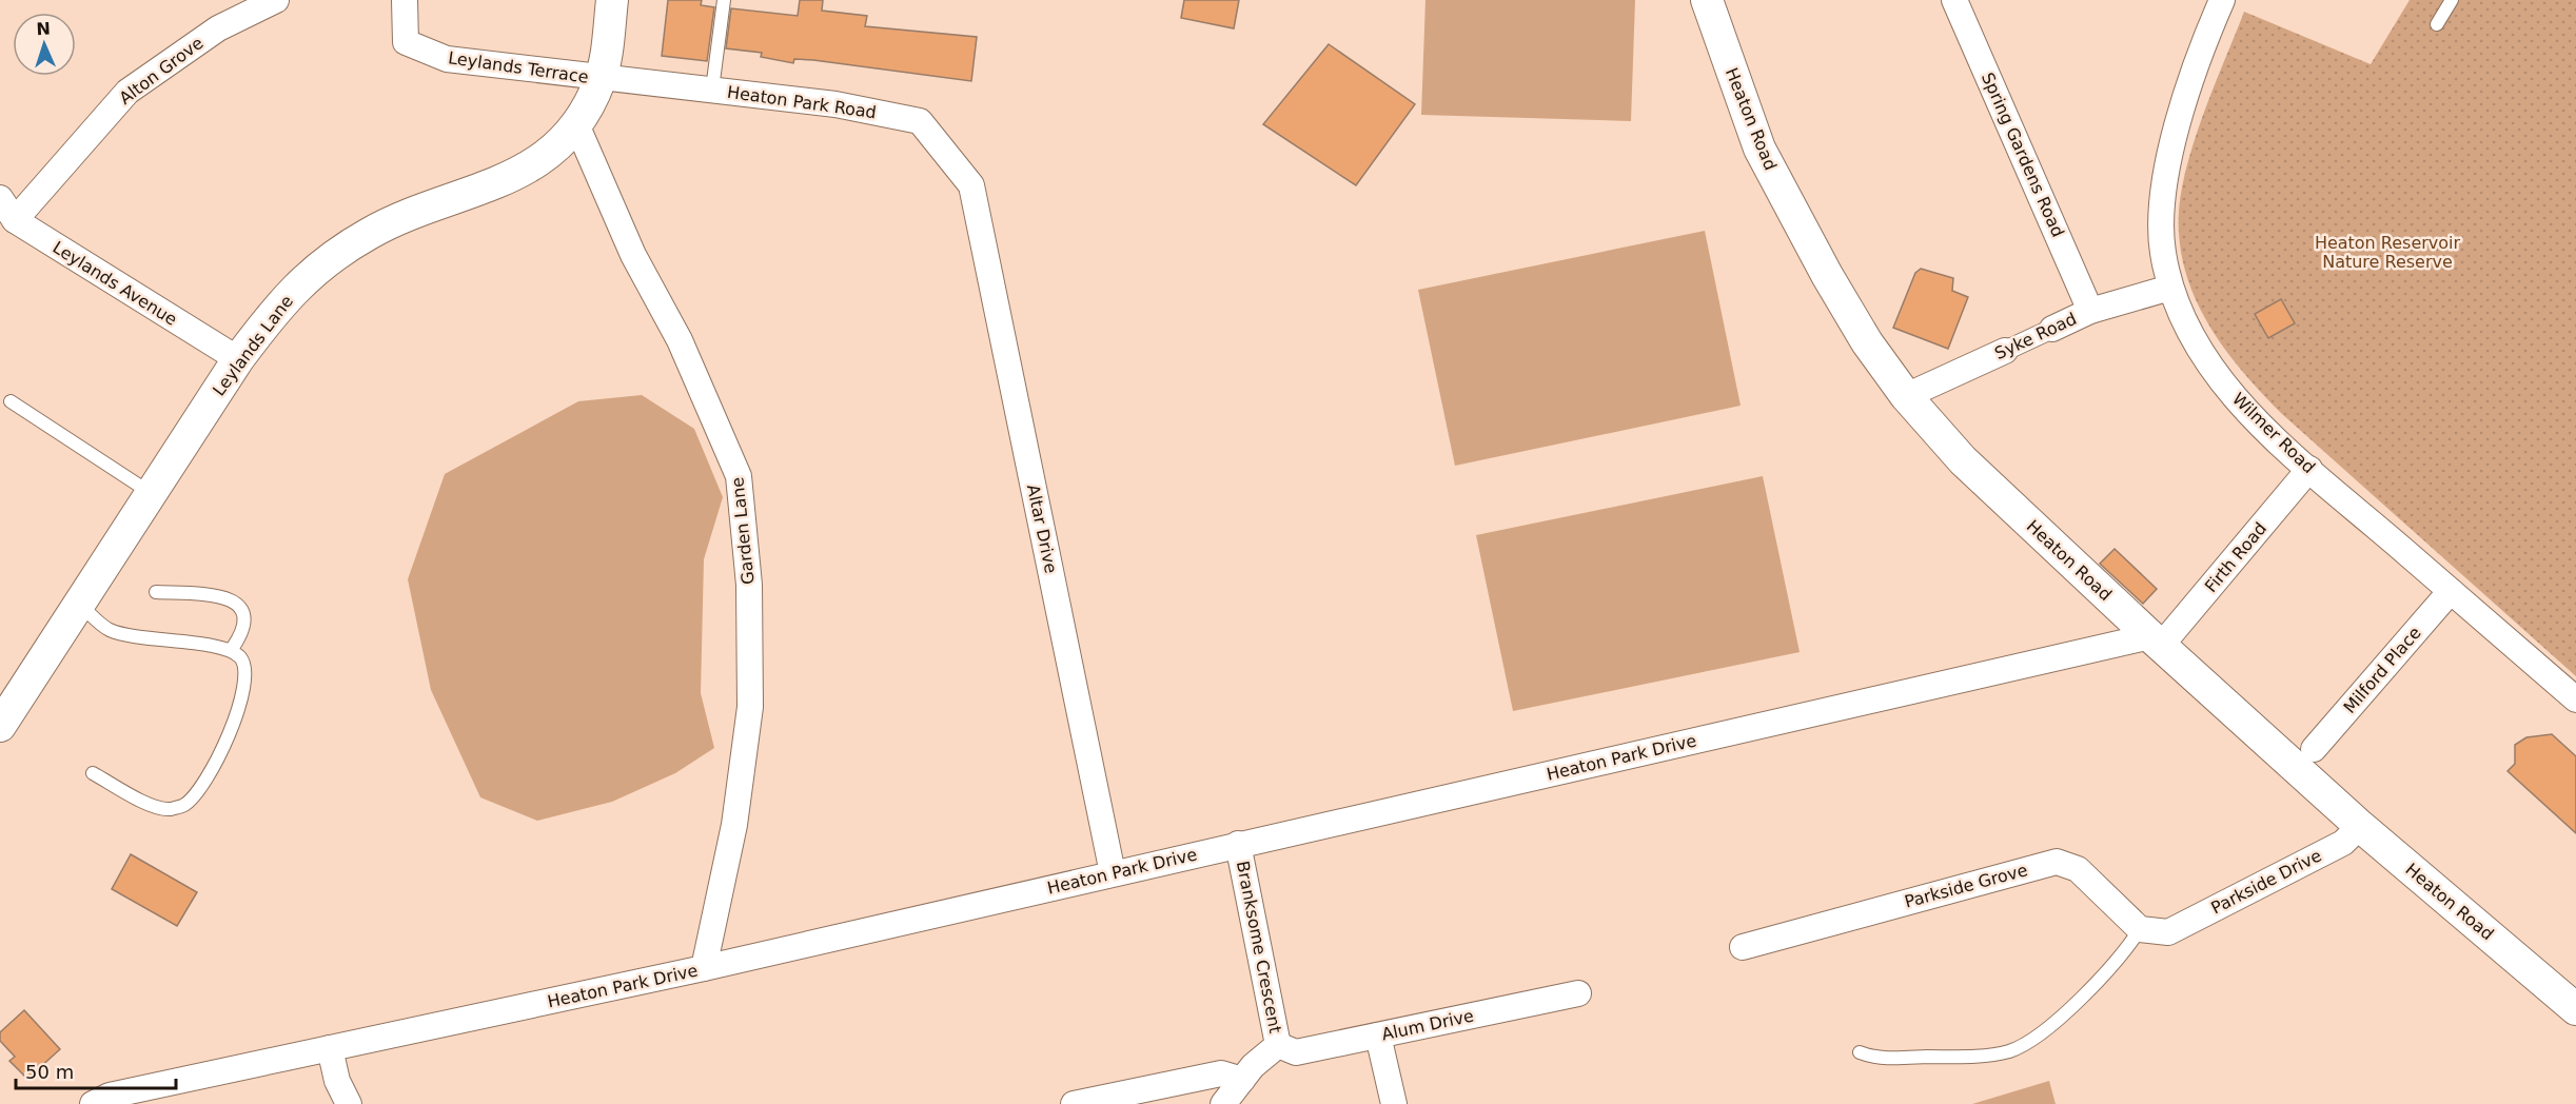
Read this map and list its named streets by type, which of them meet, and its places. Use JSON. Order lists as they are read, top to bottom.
{
  "streets": {
    "street": [
      "Leylands Terrace",
      "Alton Grove",
      "Heaton Park Road",
      "Heaton Road",
      "Spring Gardens Road",
      "Leylands Avenue",
      "Syke Road",
      "Leylands Lane",
      "Wilmer Road",
      "Altar Drive",
      "Garden Lane",
      "Firth Road",
      "Milford Place",
      "Heaton Park Drive",
      "Parkside Drive",
      "Parkside Grove",
      "Branksome Crescent",
      "Alum Drive"
    ]
  },
  "crossings": [
    ["Leylands Terrace", "Heaton Park Road"],
    ["Leylands Terrace", "Leylands Lane"],
    ["Alton Grove", "Leylands Avenue"],
    ["Heaton Park Road", "Leylands Lane"],
    ["Heaton Park Road", "Altar Drive"],
    ["Heaton Road", "Syke Road"],
    ["Heaton Road", "Firth Road"],
    ["Heaton Road", "Heaton Park Drive"],
    ["Heaton Road", "Parkside Drive"],
    ["Spring Gardens Road", "Syke Road"],
    ["Leylands Avenue", "Leylands Lane"],
    ["Syke Road", "Wilmer Road"],
    ["Leylands Lane", "Garden Lane"],
    ["Wilmer Road", "Firth Road"],
    ["Wilmer Road", "Milford Place"],
    ["Altar Drive", "Heaton Park Drive"],
    ["Garden Lane", "Heaton Park Drive"],
    ["Firth Road", "Heaton Park Drive"],
    ["Heaton Park Drive", "Branksome Crescent"],
    ["Parkside Drive", "Parkside Grove"],
    ["Branksome Crescent", "Alum Drive"]
  ],
  "parks": ["Heaton Reservoir Nature Reserve"],
  "scale_bar": "50 m",
  "north": "top"
}
